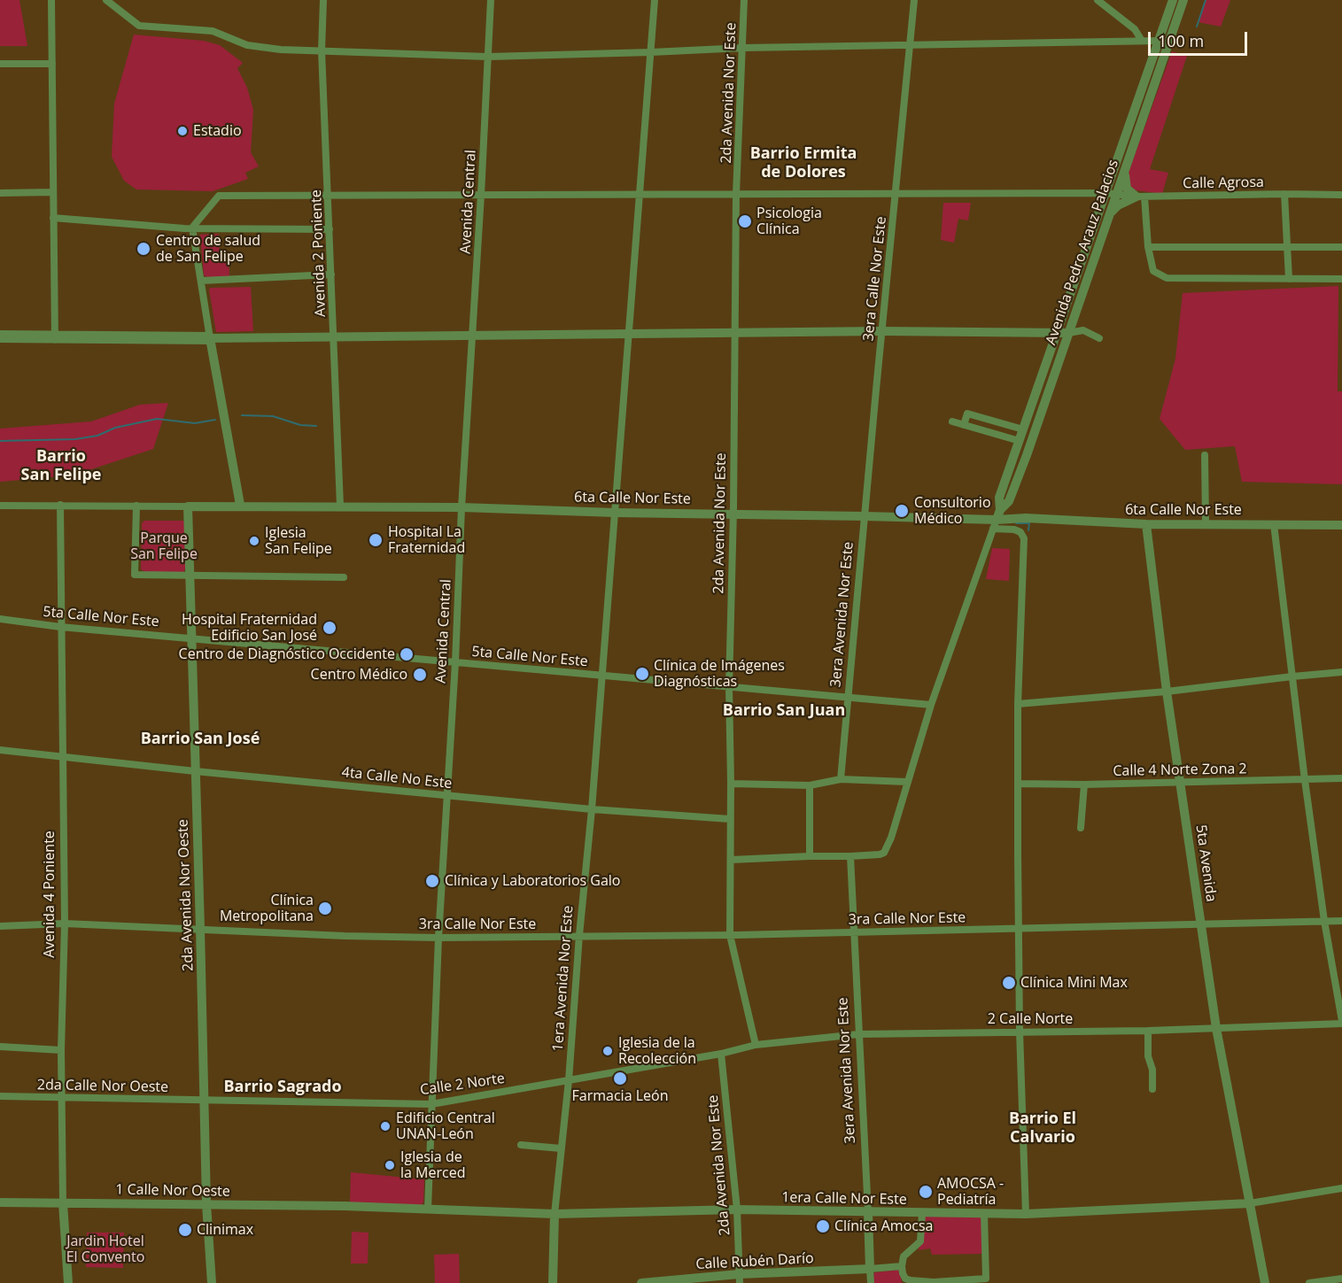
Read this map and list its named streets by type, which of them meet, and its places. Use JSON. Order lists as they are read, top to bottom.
{
  "streets": {
    "street": [
      "2da Avenida Nor Este",
      "Calle Agrosa",
      "Avenida Central",
      "Avenida Pedro Arauz Palacios",
      "Avenida 2 Poniente",
      "3era Calle Nor Este",
      "6ta Calle Nor Este",
      "3era Avenida Nor Este",
      "5ta Calle Nor Este",
      "Calle 4 Norte Zona 2",
      "4ta Calle No Este",
      "5ta Avenida",
      "Avenida 4 Poniente",
      "2da Avenida Nor Oeste",
      "3ra Calle Nor Este",
      "1era Avenida Nor Este",
      "2 Calle Norte",
      "Calle 2 Norte",
      "2da Calle Nor Oeste",
      "1 Calle Nor Oeste",
      "1era Calle Nor Este",
      "Calle Rubén Darío"
    ]
  },
  "crossings": [
    ["2da Avenida Nor Este", "Calle Agrosa"],
    ["2da Avenida Nor Este", "6ta Calle Nor Este"],
    ["2da Avenida Nor Este", "5ta Calle Nor Este"],
    ["2da Avenida Nor Este", "4ta Calle No Este"],
    ["2da Avenida Nor Este", "3ra Calle Nor Este"],
    ["2da Avenida Nor Este", "2 Calle Norte"],
    ["2da Avenida Nor Este", "Calle 2 Norte"],
    ["2da Avenida Nor Este", "1era Calle Nor Este"],
    ["2da Avenida Nor Este", "Calle Rubén Darío"],
    ["Calle Agrosa", "Avenida Central"],
    ["Calle Agrosa", "Avenida Pedro Arauz Palacios"],
    ["Calle Agrosa", "Avenida 2 Poniente"],
    ["Calle Agrosa", "3era Calle Nor Este"],
    ["Avenida Central", "6ta Calle Nor Este"],
    ["Avenida Central", "5ta Calle Nor Este"],
    ["Avenida Central", "4ta Calle No Este"],
    ["Avenida Central", "3ra Calle Nor Este"],
    ["Avenida Central", "Calle 2 Norte"],
    ["Avenida Central", "1era Calle Nor Este"],
    ["Avenida Pedro Arauz Palacios", "6ta Calle Nor Este"],
    ["Avenida 2 Poniente", "6ta Calle Nor Este"],
    ["3era Calle Nor Este", "6ta Calle Nor Este"],
    ["3era Calle Nor Este", "3era Avenida Nor Este"],
    ["6ta Calle Nor Este", "3era Avenida Nor Este"],
    ["6ta Calle Nor Este", "5ta Avenida"],
    ["6ta Calle Nor Este", "2da Avenida Nor Oeste"],
    ["3era Avenida Nor Este", "5ta Calle Nor Este"],
    ["3era Avenida Nor Este", "3ra Calle Nor Este"],
    ["3era Avenida Nor Este", "2 Calle Norte"],
    ["3era Avenida Nor Este", "1era Calle Nor Este"],
    ["3era Avenida Nor Este", "Calle Rubén Darío"],
    ["5ta Calle Nor Este", "Avenida 4 Poniente"],
    ["5ta Calle Nor Este", "2da Avenida Nor Oeste"],
    ["5ta Calle Nor Este", "1era Avenida Nor Este"],
    ["Calle 4 Norte Zona 2", "5ta Avenida"],
    ["4ta Calle No Este", "Avenida 4 Poniente"],
    ["4ta Calle No Este", "2da Avenida Nor Oeste"],
    ["4ta Calle No Este", "1era Avenida Nor Este"],
    ["5ta Avenida", "2 Calle Norte"],
    ["5ta Avenida", "1era Calle Nor Este"],
    ["Avenida 4 Poniente", "3ra Calle Nor Este"],
    ["Avenida 4 Poniente", "2da Calle Nor Oeste"],
    ["Avenida 4 Poniente", "1 Calle Nor Oeste"],
    ["2da Avenida Nor Oeste", "3ra Calle Nor Este"],
    ["2da Avenida Nor Oeste", "Calle 2 Norte"],
    ["2da Avenida Nor Oeste", "2da Calle Nor Oeste"],
    ["2da Avenida Nor Oeste", "1 Calle Nor Oeste"],
    ["3ra Calle Nor Este", "1era Avenida Nor Este"],
    ["1era Avenida Nor Este", "Calle 2 Norte"],
    ["1era Avenida Nor Este", "1era Calle Nor Este"],
    ["2 Calle Norte", "Calle 2 Norte"],
    ["Calle 2 Norte", "2da Calle Nor Oeste"],
    ["1 Calle Nor Oeste", "1era Calle Nor Este"]
  ],
  "districts": [
    "Barrio Ermita de Dolores",
    "Barrio San Felipe",
    "Barrio San Juan",
    "Barrio San José",
    "Barrio Sagrado",
    "Barrio El Calvario"
  ],
  "parks": ["Parque San Felipe", "Jardin Hotel El Convento"],
  "places": [
    "Estadio",
    "Psicologia Clínica",
    "Centro de salud de San Felipe",
    "Consultorio Médico",
    "Hospital La Fraternidad",
    "Iglesia San Felipe",
    "Hospital Fraternidad Edificio San José",
    "Centro de Diagnóstico Occidente",
    "Clínica de Imágenes Diagnósticas",
    "Centro Médico",
    "Clínica y Laboratorios Galo",
    "Clínica Metropolitana",
    "Clínica Mini Max",
    "Iglesia de la Recolección",
    "Farmacia León",
    "Edificio Central UNAN-León",
    "Iglesia de la Merced",
    "AMOCSA - Pediatría",
    "Clínica Amocsa",
    "Clinimax"
  ],
  "scale_bar": "100 m"
}
